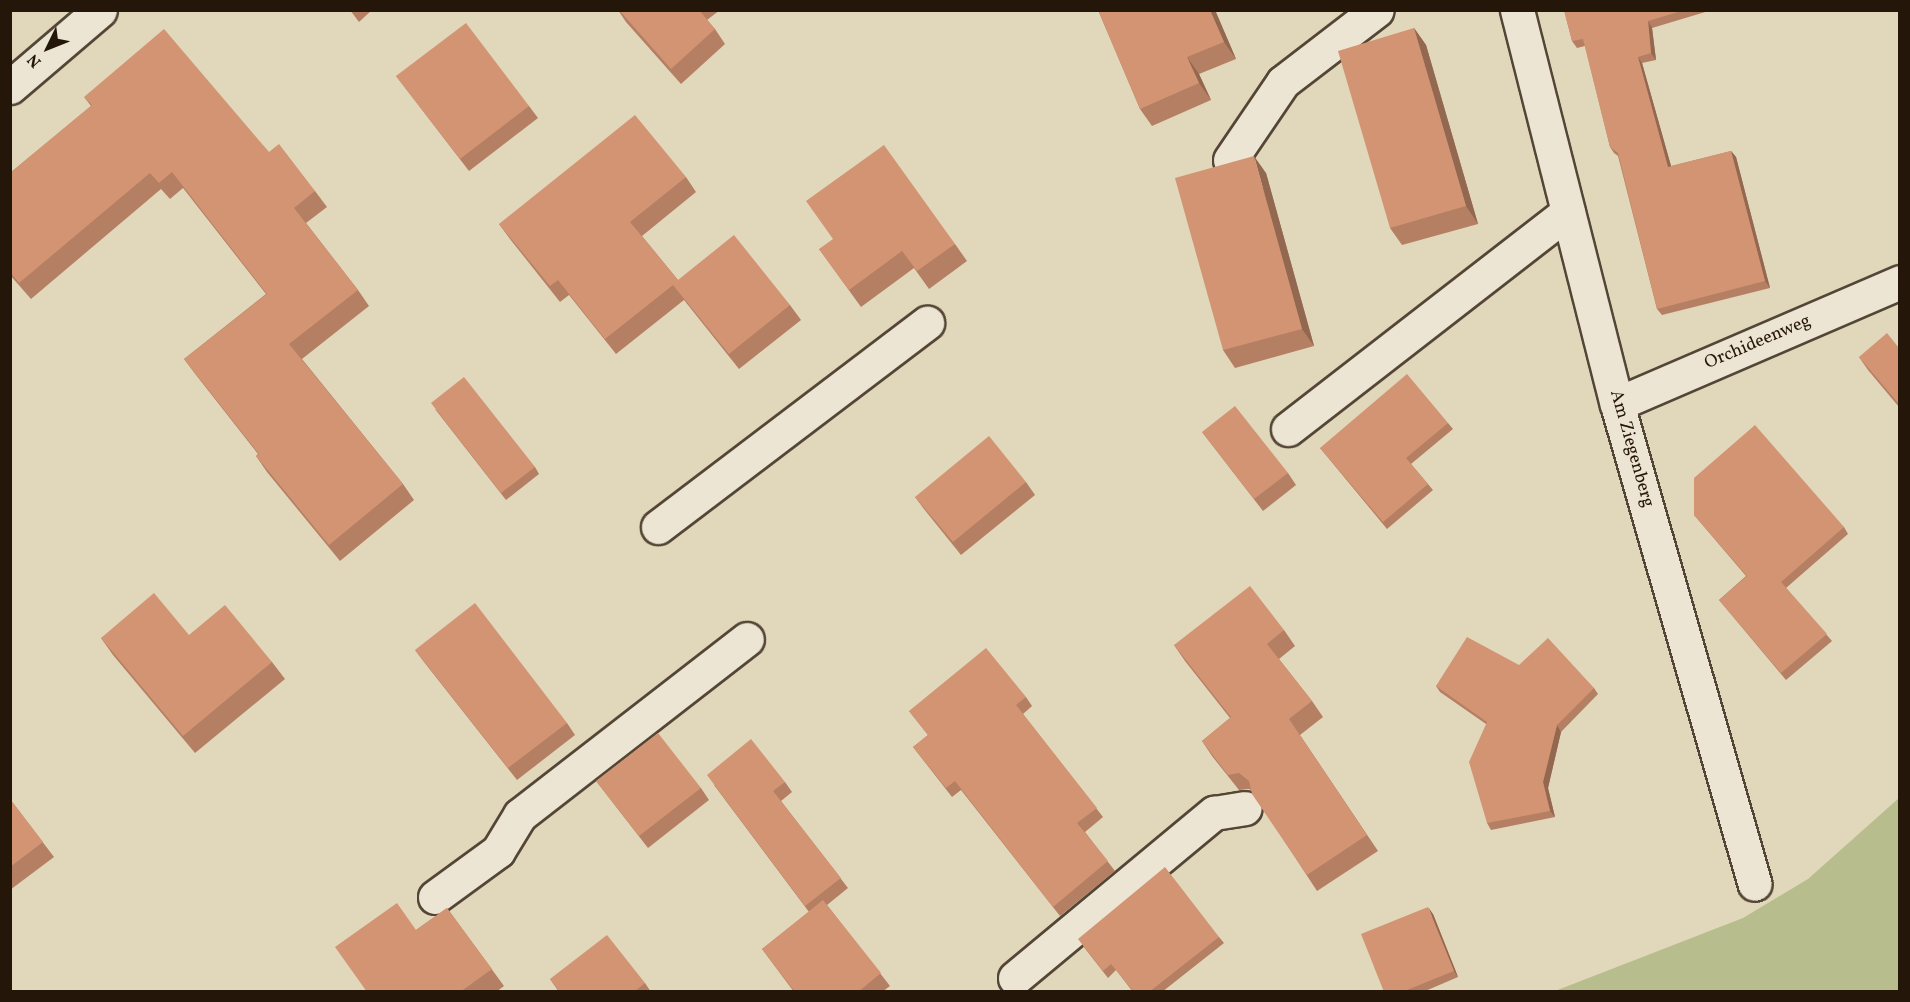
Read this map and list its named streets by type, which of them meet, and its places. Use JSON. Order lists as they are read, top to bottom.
{
  "streets": {
    "street": ["Orchideenweg", "Am Ziegenberg"]
  },
  "crossings": [
    ["Orchideenweg", "Am Ziegenberg"]
  ],
  "north": "bottom left"
}
